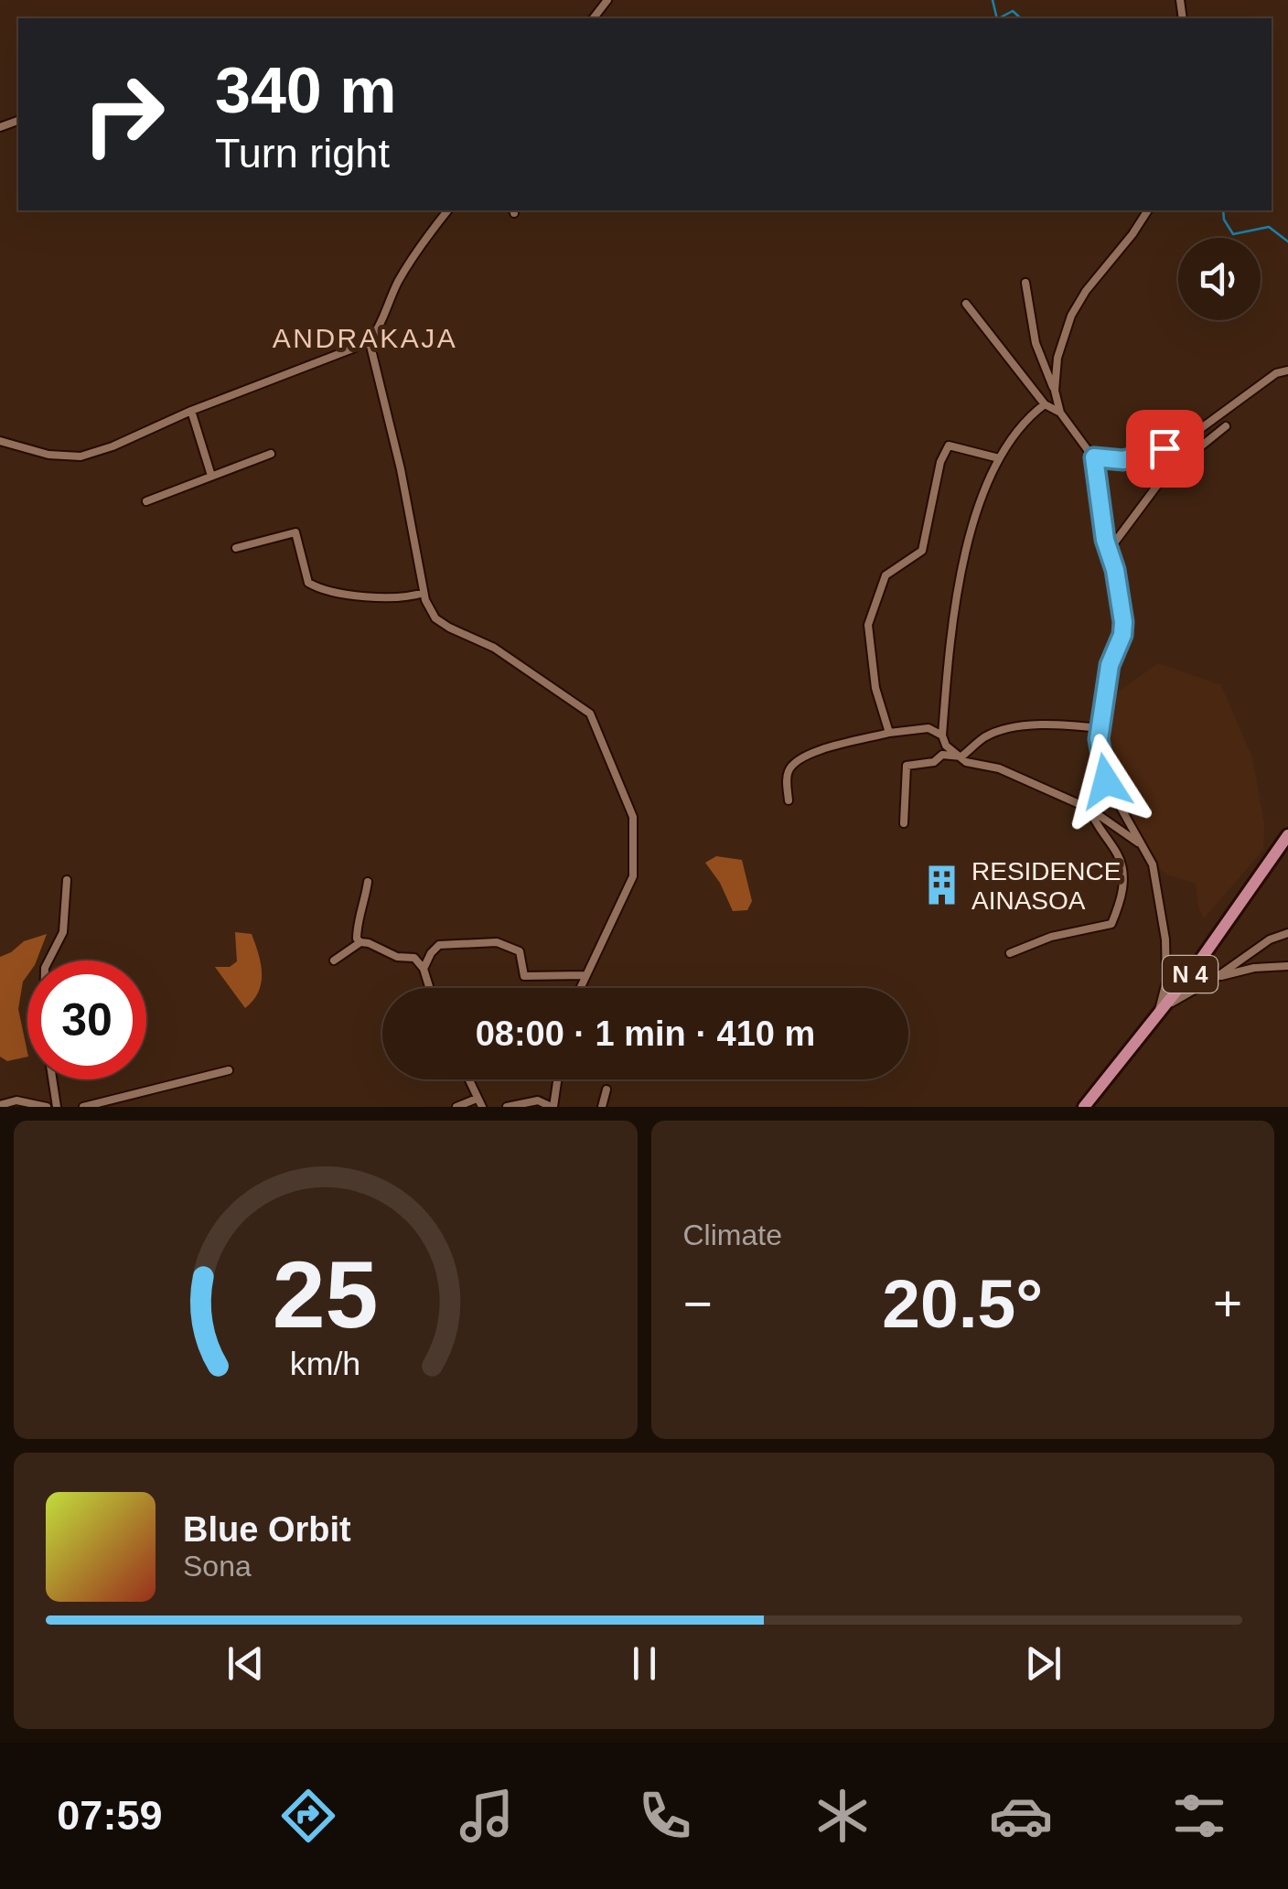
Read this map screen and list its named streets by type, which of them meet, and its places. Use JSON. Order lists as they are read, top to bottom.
{
  "streets": {
    "main road": ["N 4"]
  },
  "districts": ["ANDRAKAJA"],
  "places": {
    "building": ["RESIDENCE AINASOA"]
  },
  "page": {
    "turn": ["340 m", "Turn right"],
    "limit": "30",
    "trip": "08:00 · 1 min · 410 m",
    "tile": "Climate",
    "heat": ["−", "20.5°", "+"],
    "song": ["Blue Orbit", "Sona"],
    "tabs": "07:59",
    "gauge": ["25", "km/h"]
  }
}
